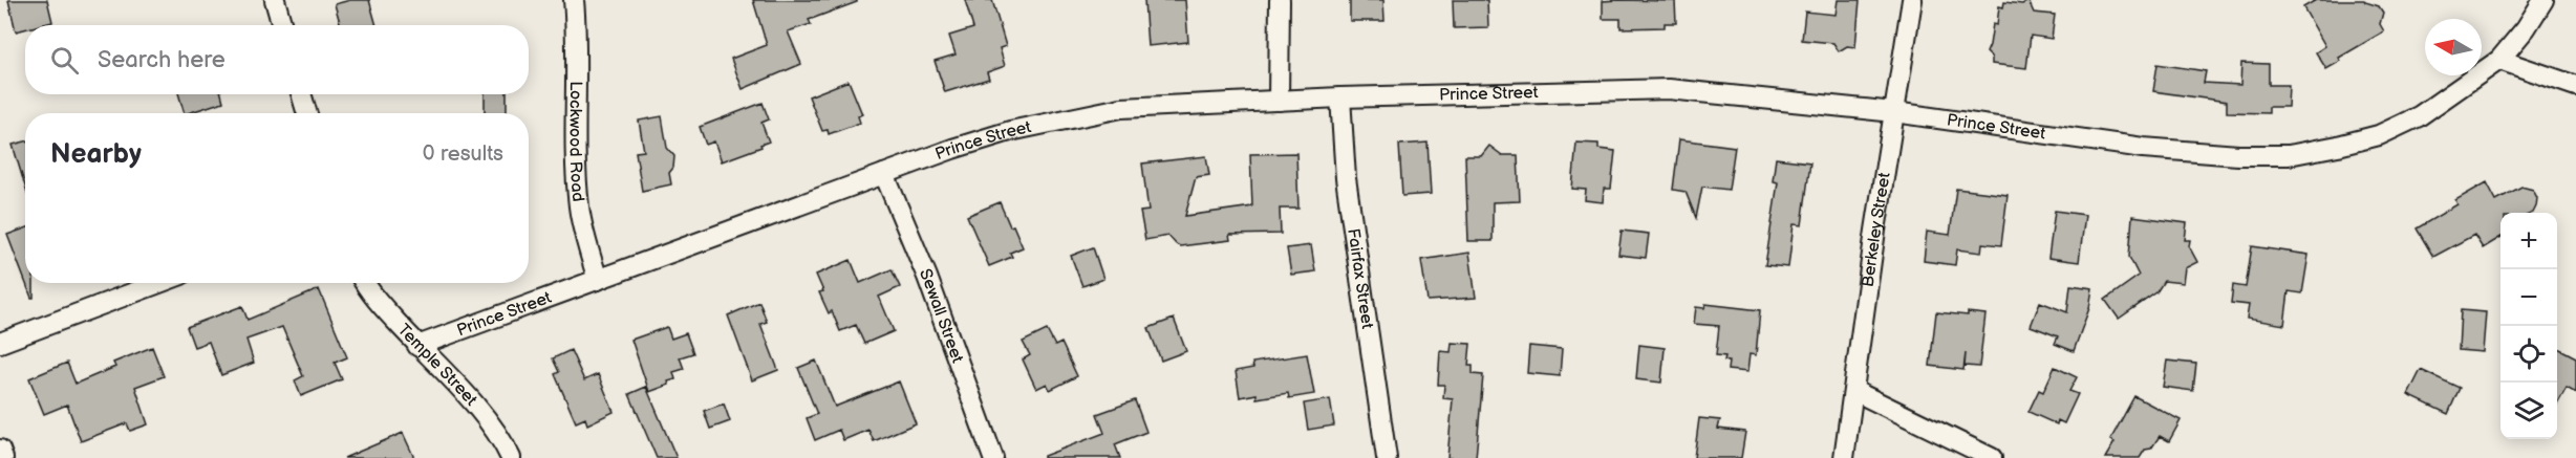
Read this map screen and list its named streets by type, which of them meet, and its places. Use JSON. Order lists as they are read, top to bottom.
{
  "streets": {
    "street": [
      "Prince Street",
      "Lockwood Road",
      "Berkeley Street",
      "Fairfax Street",
      "Sewall Street",
      "Temple Street"
    ]
  },
  "crossings": [
    ["Prince Street", "Lockwood Road"],
    ["Prince Street", "Berkeley Street"],
    ["Prince Street", "Fairfax Street"],
    ["Prince Street", "Sewall Street"],
    ["Prince Street", "Temple Street"]
  ],
  "north": "left",
  "page": {
    "search": "Search here",
    "heading": ["Nearby", "0 results"],
    "map_buttons": ["+", "−"]
  }
}
